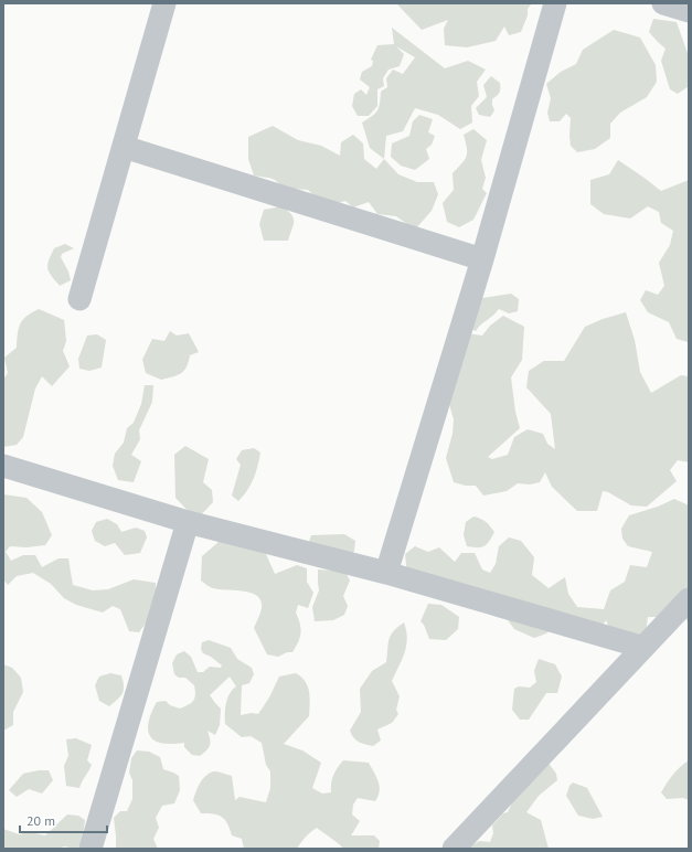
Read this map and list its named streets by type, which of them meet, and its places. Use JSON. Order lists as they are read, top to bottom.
{
  "scale_bar": "20 m"
}
